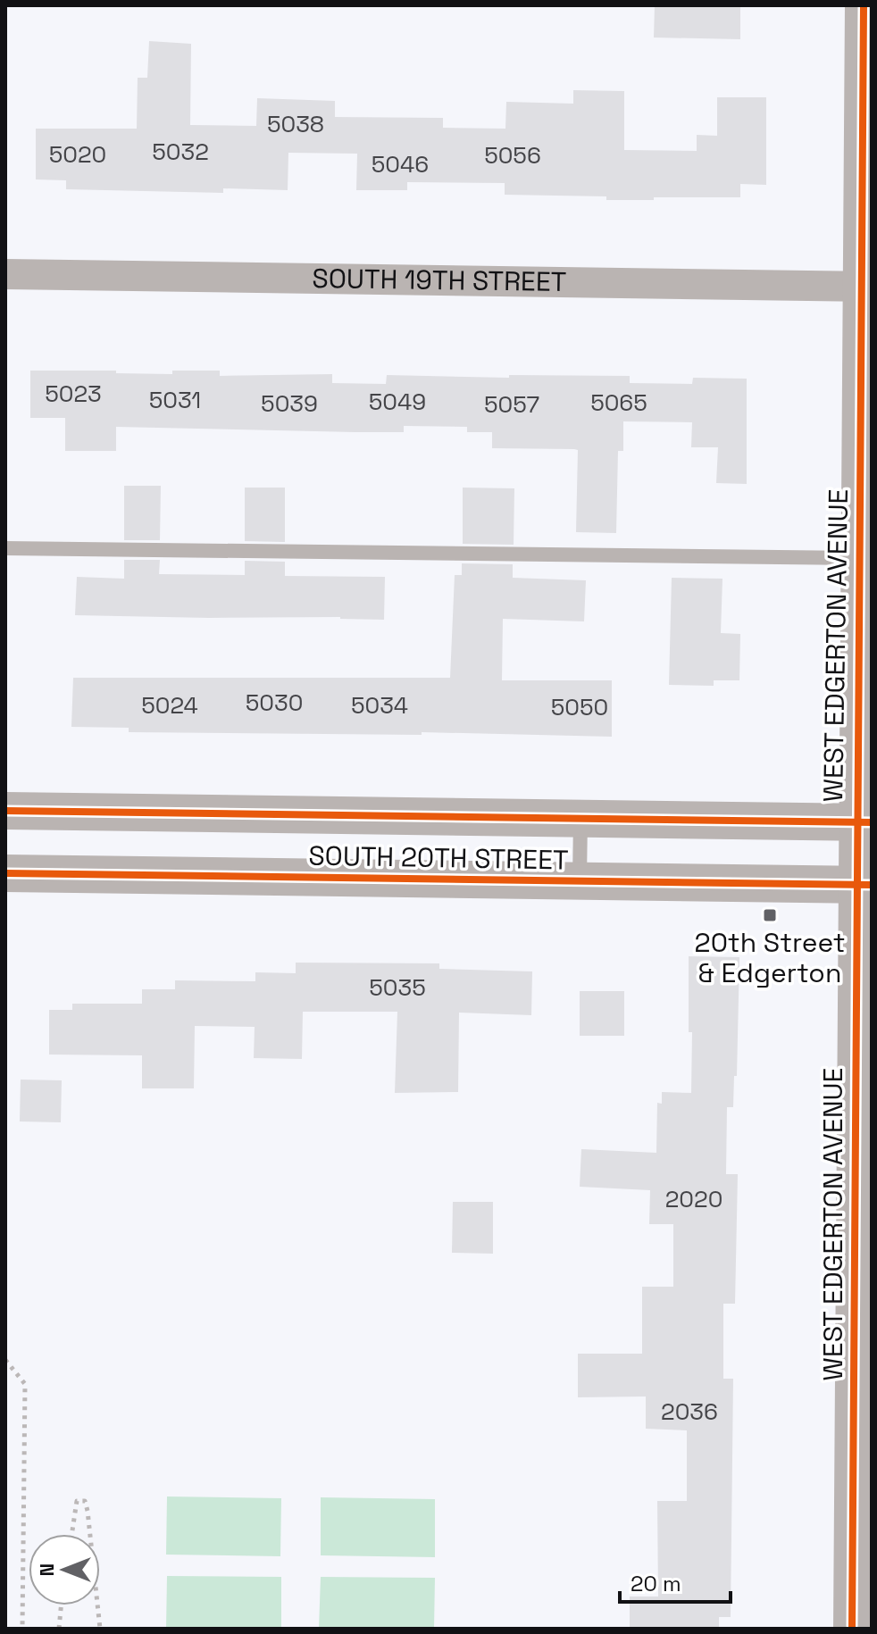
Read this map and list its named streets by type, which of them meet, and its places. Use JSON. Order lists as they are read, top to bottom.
{
  "streets": {
    "street": ["SOUTH 19TH STREET", "WEST EDGERTON AVENUE", "SOUTH 20TH STREET"]
  },
  "crossings": [
    ["SOUTH 19TH STREET", "WEST EDGERTON AVENUE"],
    ["WEST EDGERTON AVENUE", "SOUTH 20TH STREET"]
  ],
  "places": {
    "transit": ["20th Street & Edgerton"]
  },
  "house_numbers": [
    "5038",
    "5032",
    "5020",
    "5056",
    "5046",
    "5023",
    "5031",
    "5049",
    "5065",
    "5039",
    "5057",
    "5030",
    "5024",
    "5034",
    "5050",
    "5035",
    "2020",
    "2036"
  ],
  "scale_bar": "20 m",
  "north": "left"
}
